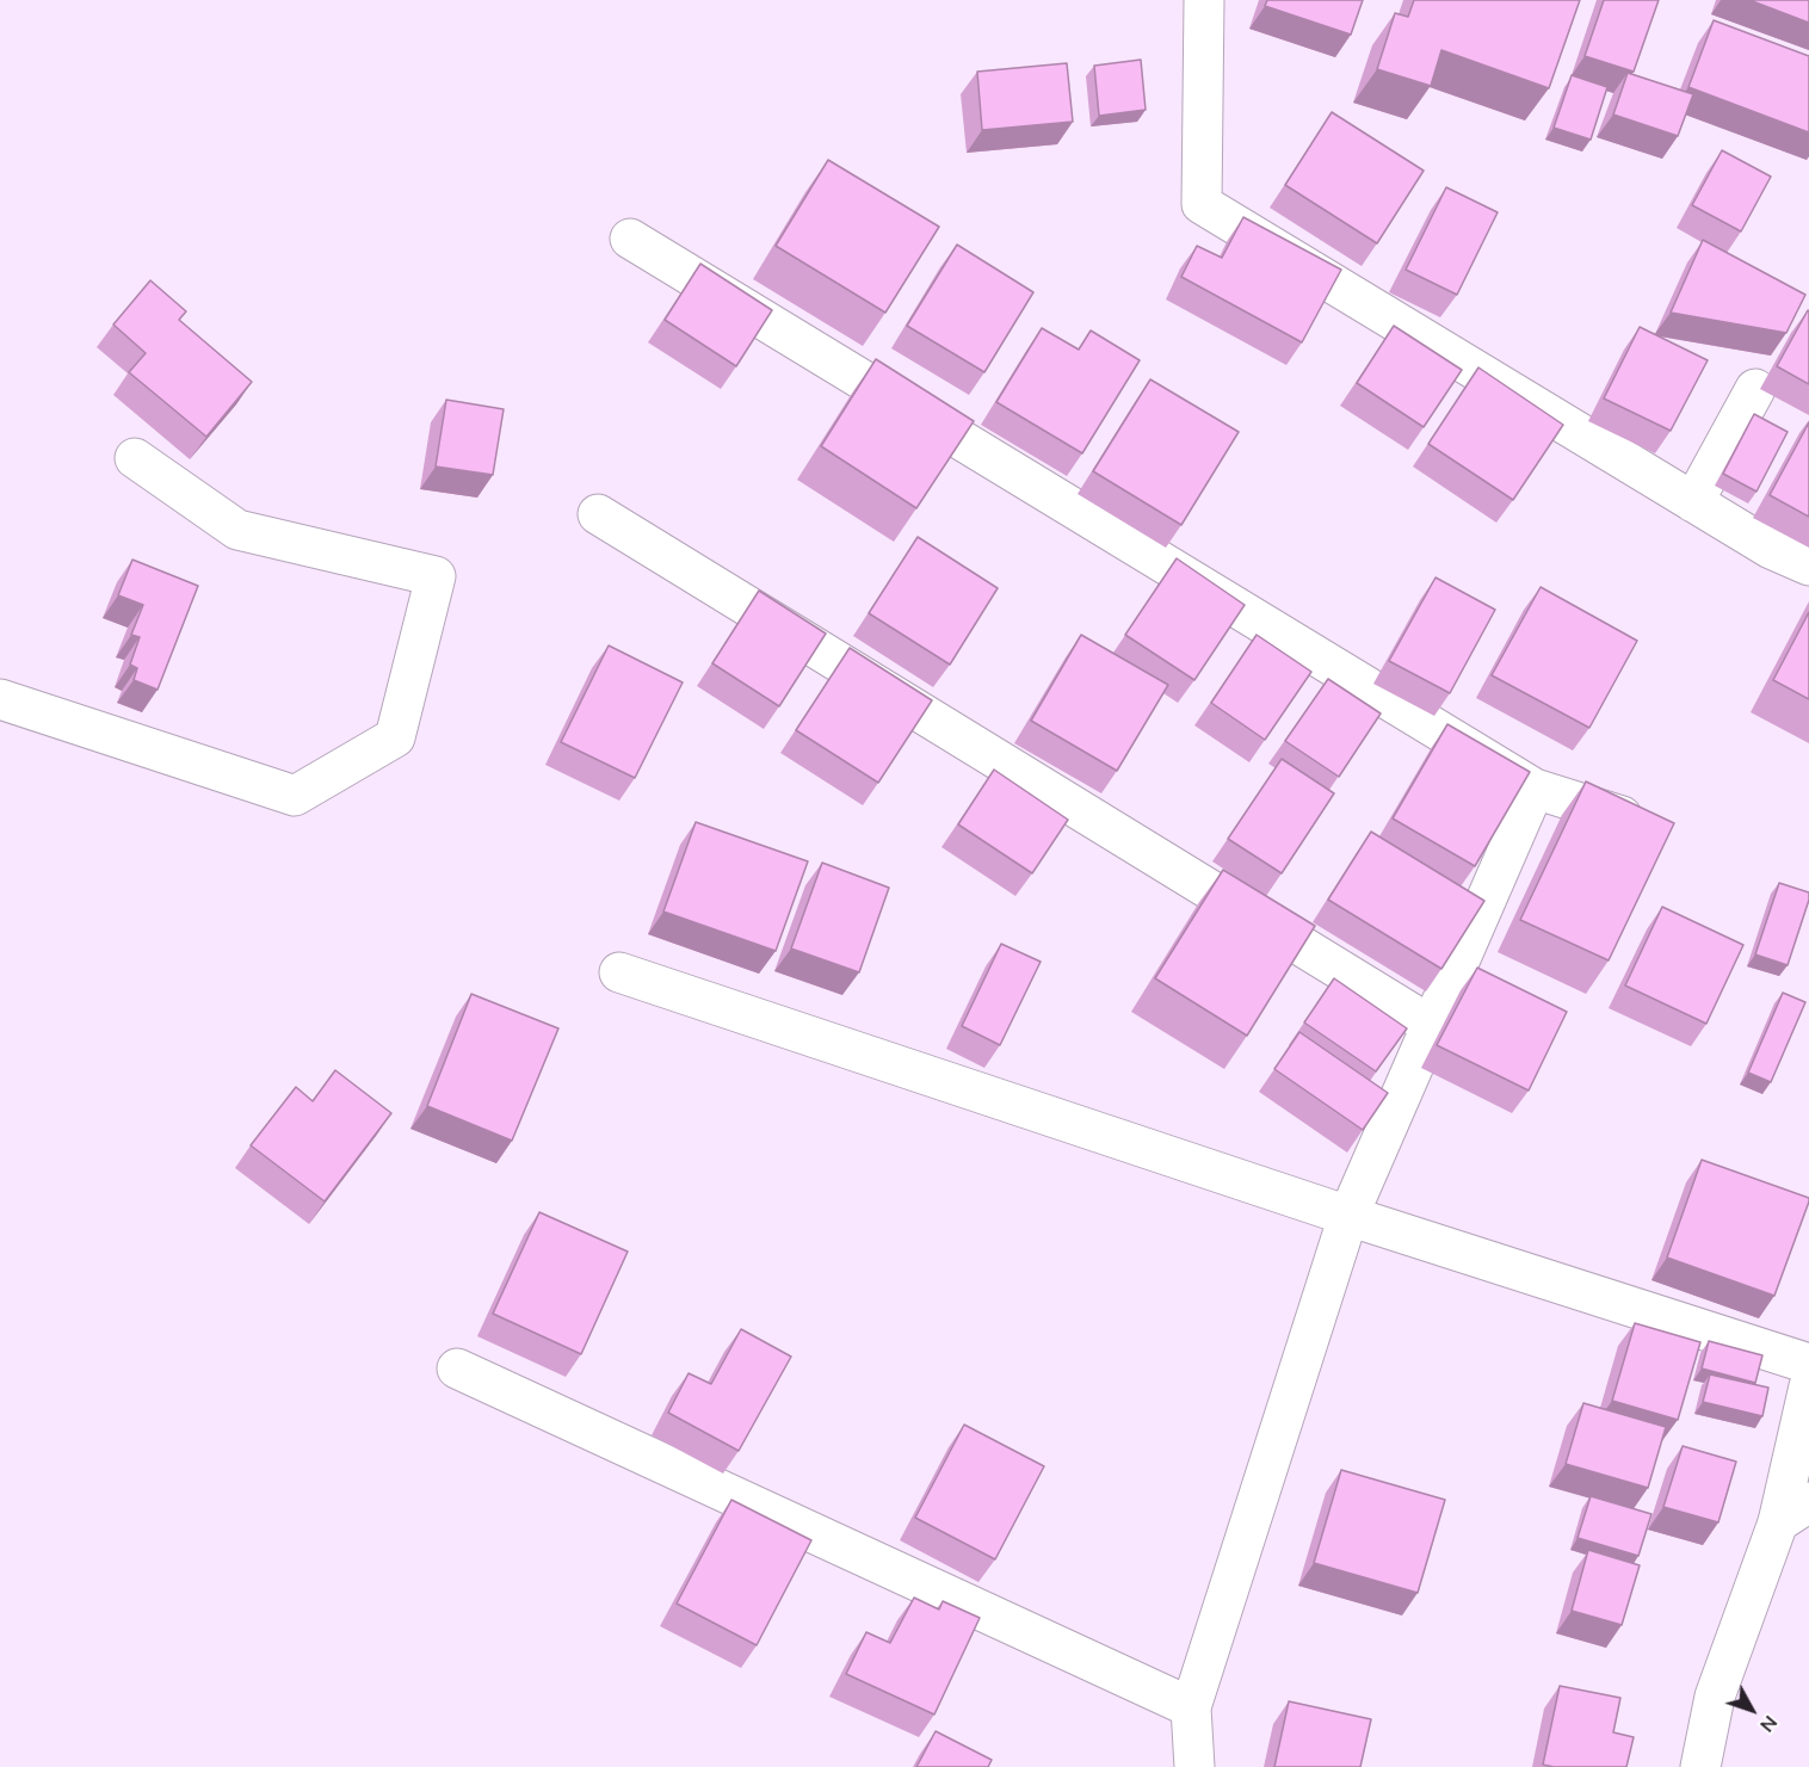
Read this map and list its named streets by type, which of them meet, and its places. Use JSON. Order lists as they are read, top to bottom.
{
  "north": "bottom right"
}
